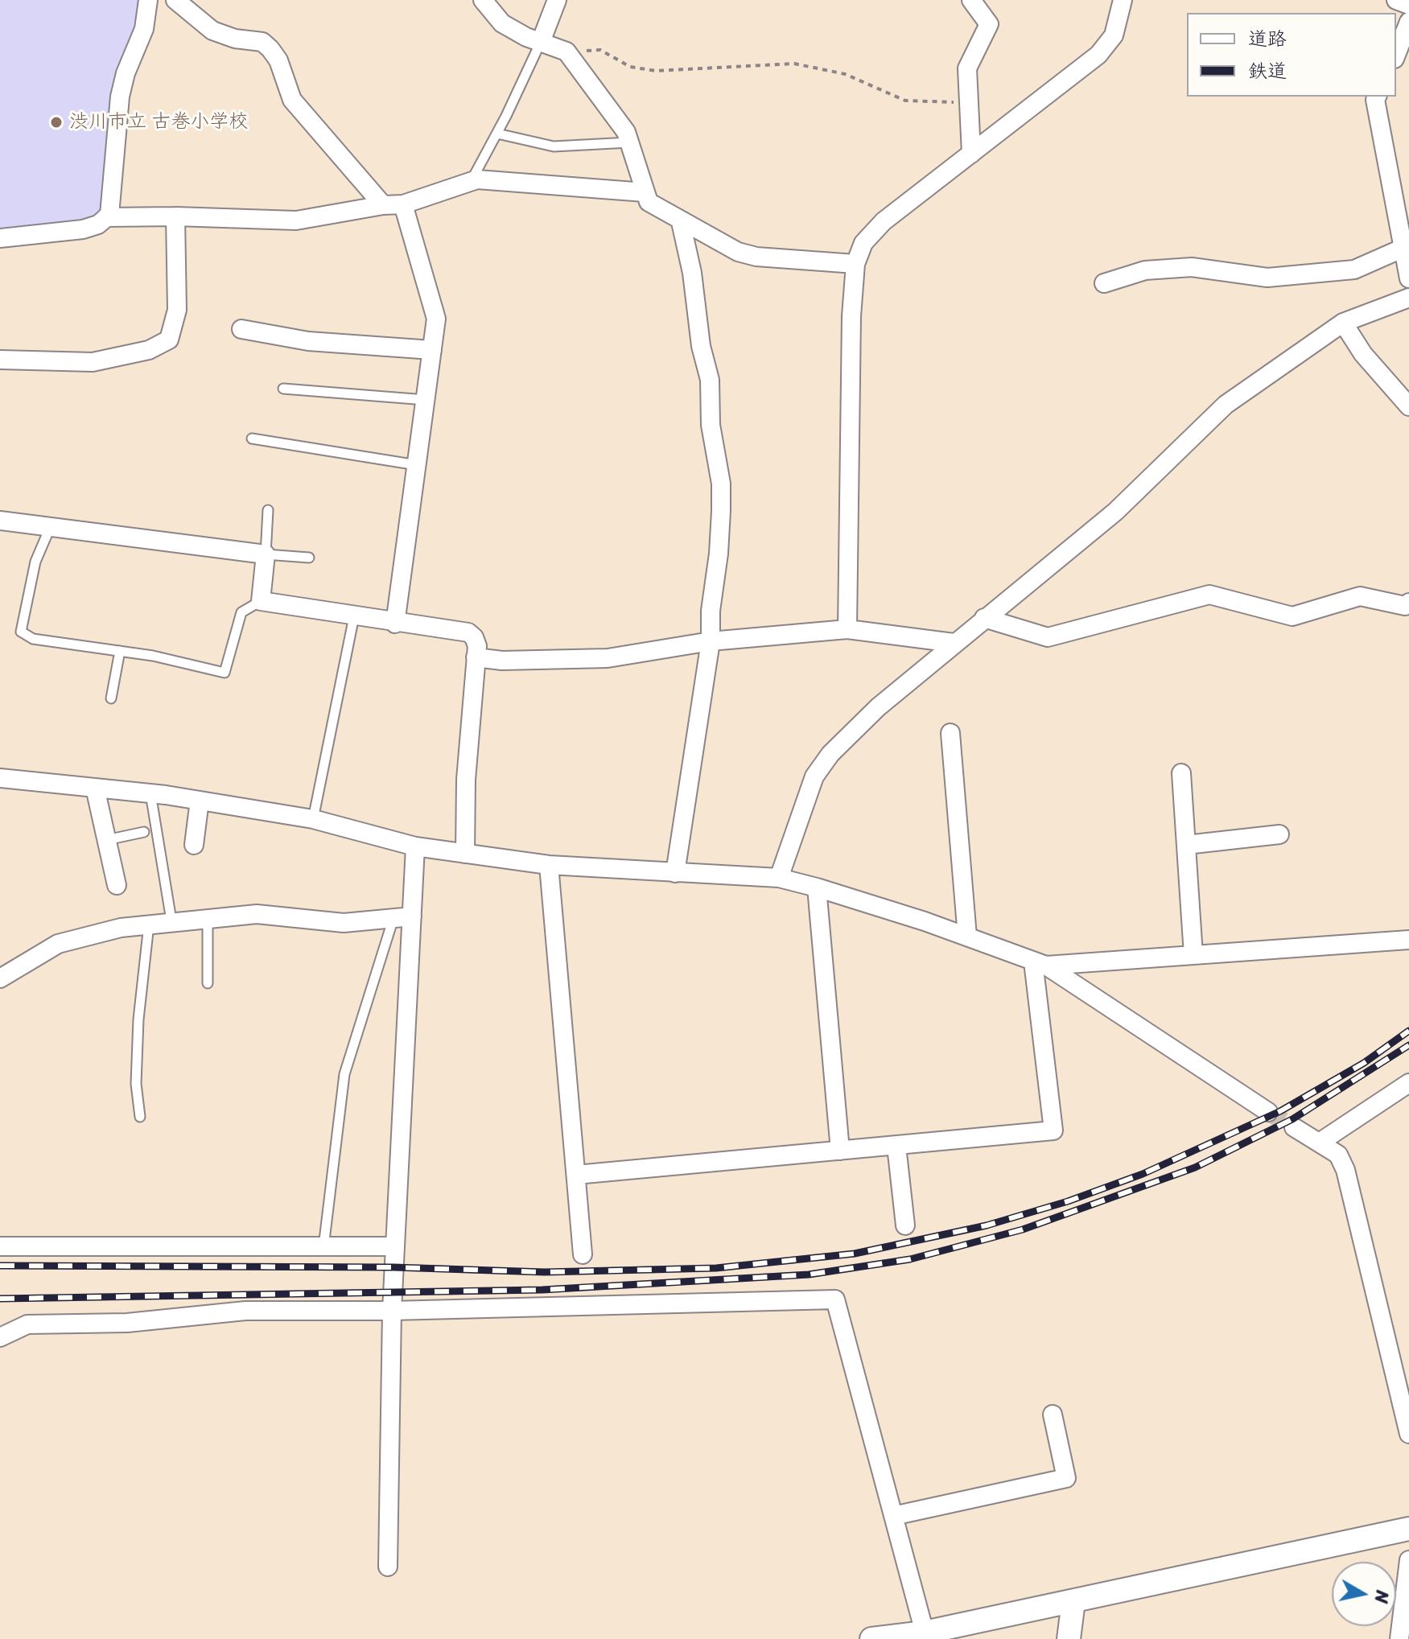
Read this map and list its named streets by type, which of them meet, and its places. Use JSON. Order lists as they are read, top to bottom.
{
  "places": ["渋川市立 古巻小学校"],
  "legend": ["道路", "鉄道"],
  "north": "right"
}
